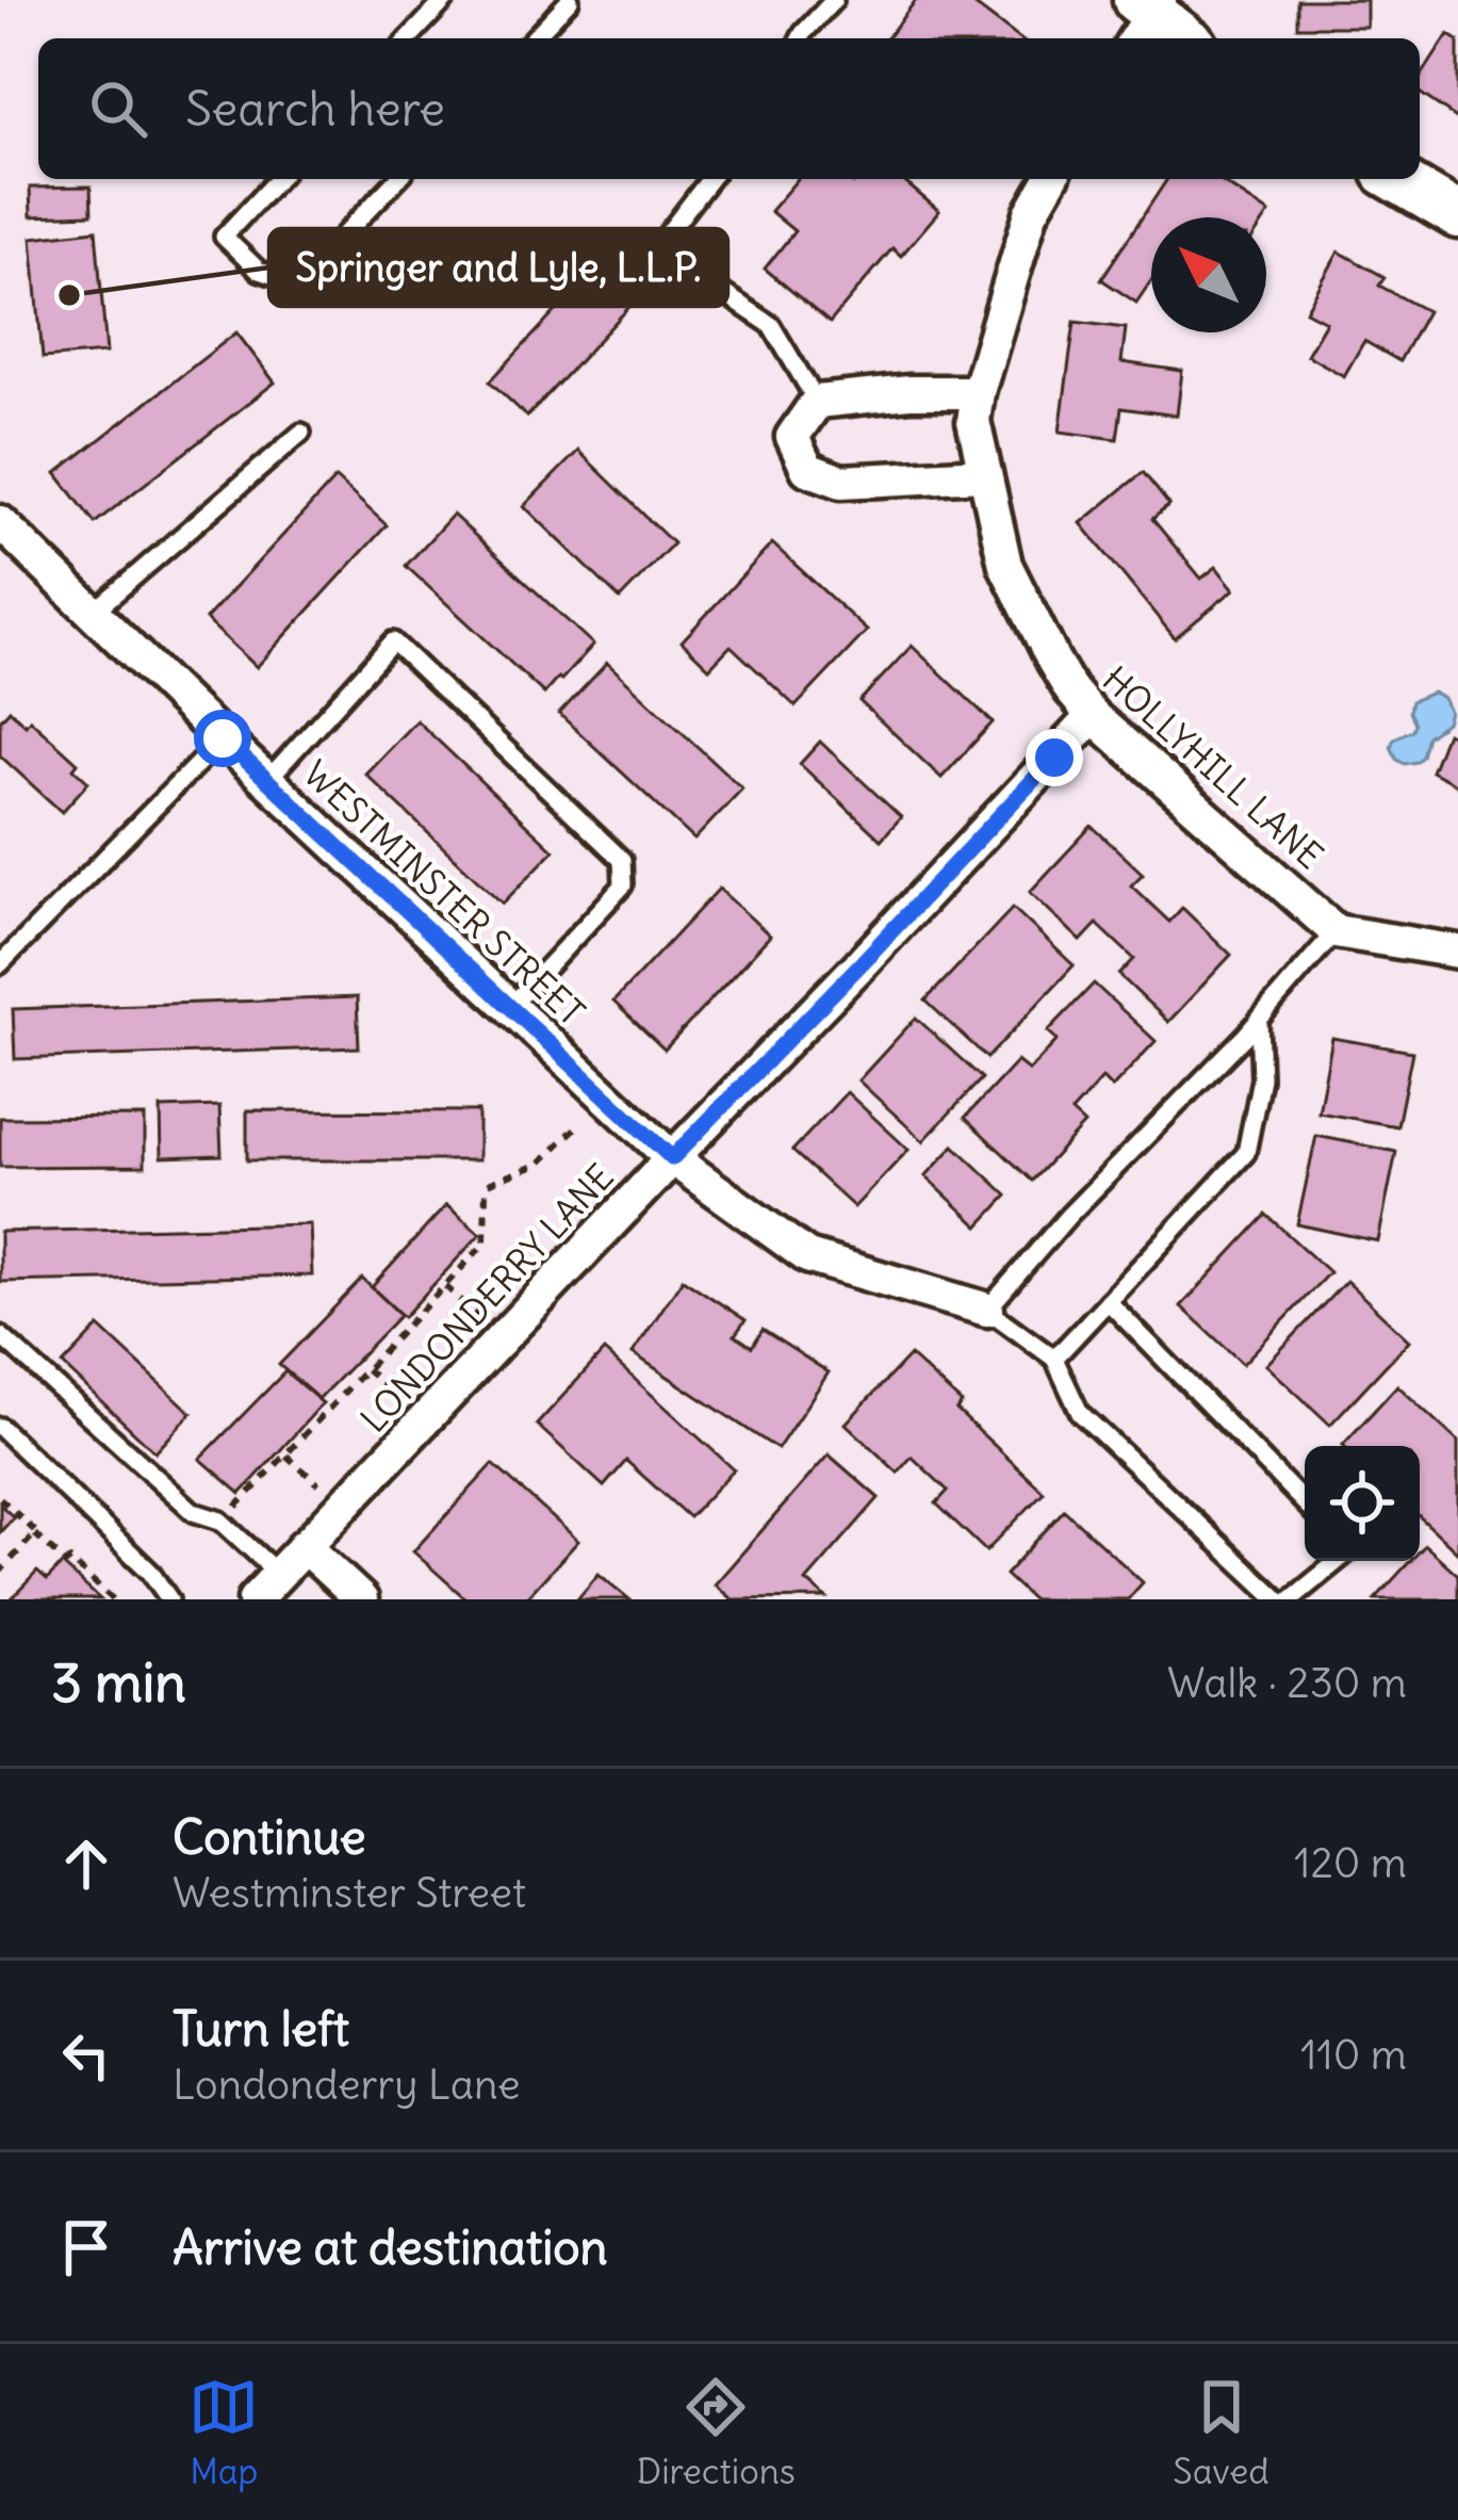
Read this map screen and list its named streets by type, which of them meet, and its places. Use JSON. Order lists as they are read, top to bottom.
{
  "streets": {
    "street": ["HOLLYHILL LANE", "WESTMINSTER STREET", "LONDONDERRY LANE"]
  },
  "crossings": [
    ["HOLLYHILL LANE", "LONDONDERRY LANE"],
    ["WESTMINSTER STREET", "LONDONDERRY LANE"]
  ],
  "places": ["Springer and Lyle, L.L.P."],
  "north": "top left",
  "page": {
    "search": "Search here",
    "heading": ["3 min", "Walk · 230 m"],
    "list": [
      ["Continue", "Westminster Street", "120 m"],
      ["Turn left", "Londonderry Lane", "110 m"],
      "Arrive at destination"
    ],
    "nav": ["Map", "Directions", "Saved"]
  }
}
